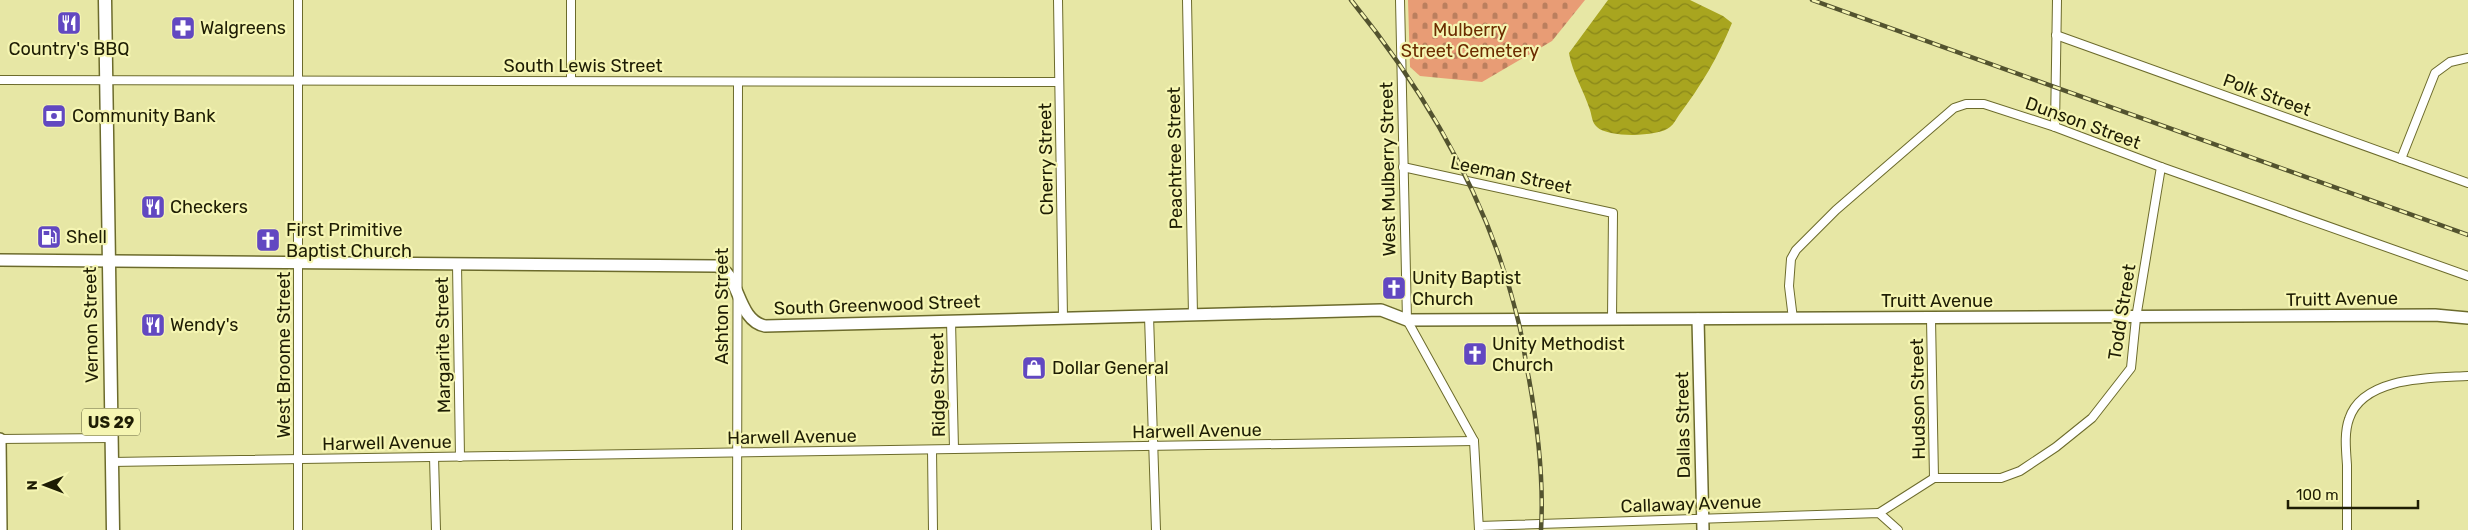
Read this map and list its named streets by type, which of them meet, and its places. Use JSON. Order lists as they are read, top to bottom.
{
  "streets": {
    "main road": ["Vernon Street", "US 29"],
    "street": [
      "South Lewis Street",
      "Polk Street",
      "Dunson Street",
      "Peachtree Street",
      "Cherry Street",
      "West Mulberry Street",
      "Leeman Street",
      "Truitt Avenue",
      "South Greenwood Street",
      "Ashton Street",
      "Todd Street",
      "Margarite Street",
      "West Broome Street",
      "Ridge Street",
      "Hudson Street",
      "Dallas Street",
      "Harwell Avenue",
      "Callaway Avenue"
    ]
  },
  "crossings": [
    ["South Lewis Street", "Cherry Street"],
    ["South Lewis Street", "Ashton Street"],
    ["South Lewis Street", "Vernon Street"],
    ["South Lewis Street", "West Broome Street"],
    ["Dunson Street", "Truitt Avenue"],
    ["Dunson Street", "Todd Street"],
    ["Peachtree Street", "South Greenwood Street"],
    ["Cherry Street", "South Greenwood Street"],
    ["West Mulberry Street", "Leeman Street"],
    ["West Mulberry Street", "Truitt Avenue"],
    ["West Mulberry Street", "South Greenwood Street"],
    ["West Mulberry Street", "Harwell Avenue"],
    ["West Mulberry Street", "Callaway Avenue"],
    ["Leeman Street", "Truitt Avenue"],
    ["Truitt Avenue", "South Greenwood Street"],
    ["Truitt Avenue", "Todd Street"],
    ["Truitt Avenue", "Hudson Street"],
    ["Truitt Avenue", "Dallas Street"],
    ["South Greenwood Street", "Ashton Street"],
    ["South Greenwood Street", "Vernon Street"],
    ["South Greenwood Street", "Margarite Street"],
    ["South Greenwood Street", "West Broome Street"],
    ["South Greenwood Street", "Ridge Street"],
    ["Ashton Street", "Harwell Avenue"],
    ["Todd Street", "Hudson Street"],
    ["Vernon Street", "Harwell Avenue"],
    ["Margarite Street", "Harwell Avenue"],
    ["West Broome Street", "Harwell Avenue"],
    ["Ridge Street", "Harwell Avenue"],
    ["Dallas Street", "Callaway Avenue"]
  ],
  "parks": ["Mulberry Street Cemetery"],
  "places": {
    "restaurant": ["Country's BBQ", "Checkers", "Wendy's"],
    "pharmacy": ["Walgreens"],
    "bank": ["Community Bank"],
    "fuel station": ["Shell"],
    "church": ["First Primitive Baptist Church", "Unity Baptist Church", "Unity Methodist Church"],
    "shop": ["Dollar General"]
  },
  "scale_bar": "100 m",
  "north": "left"
}
